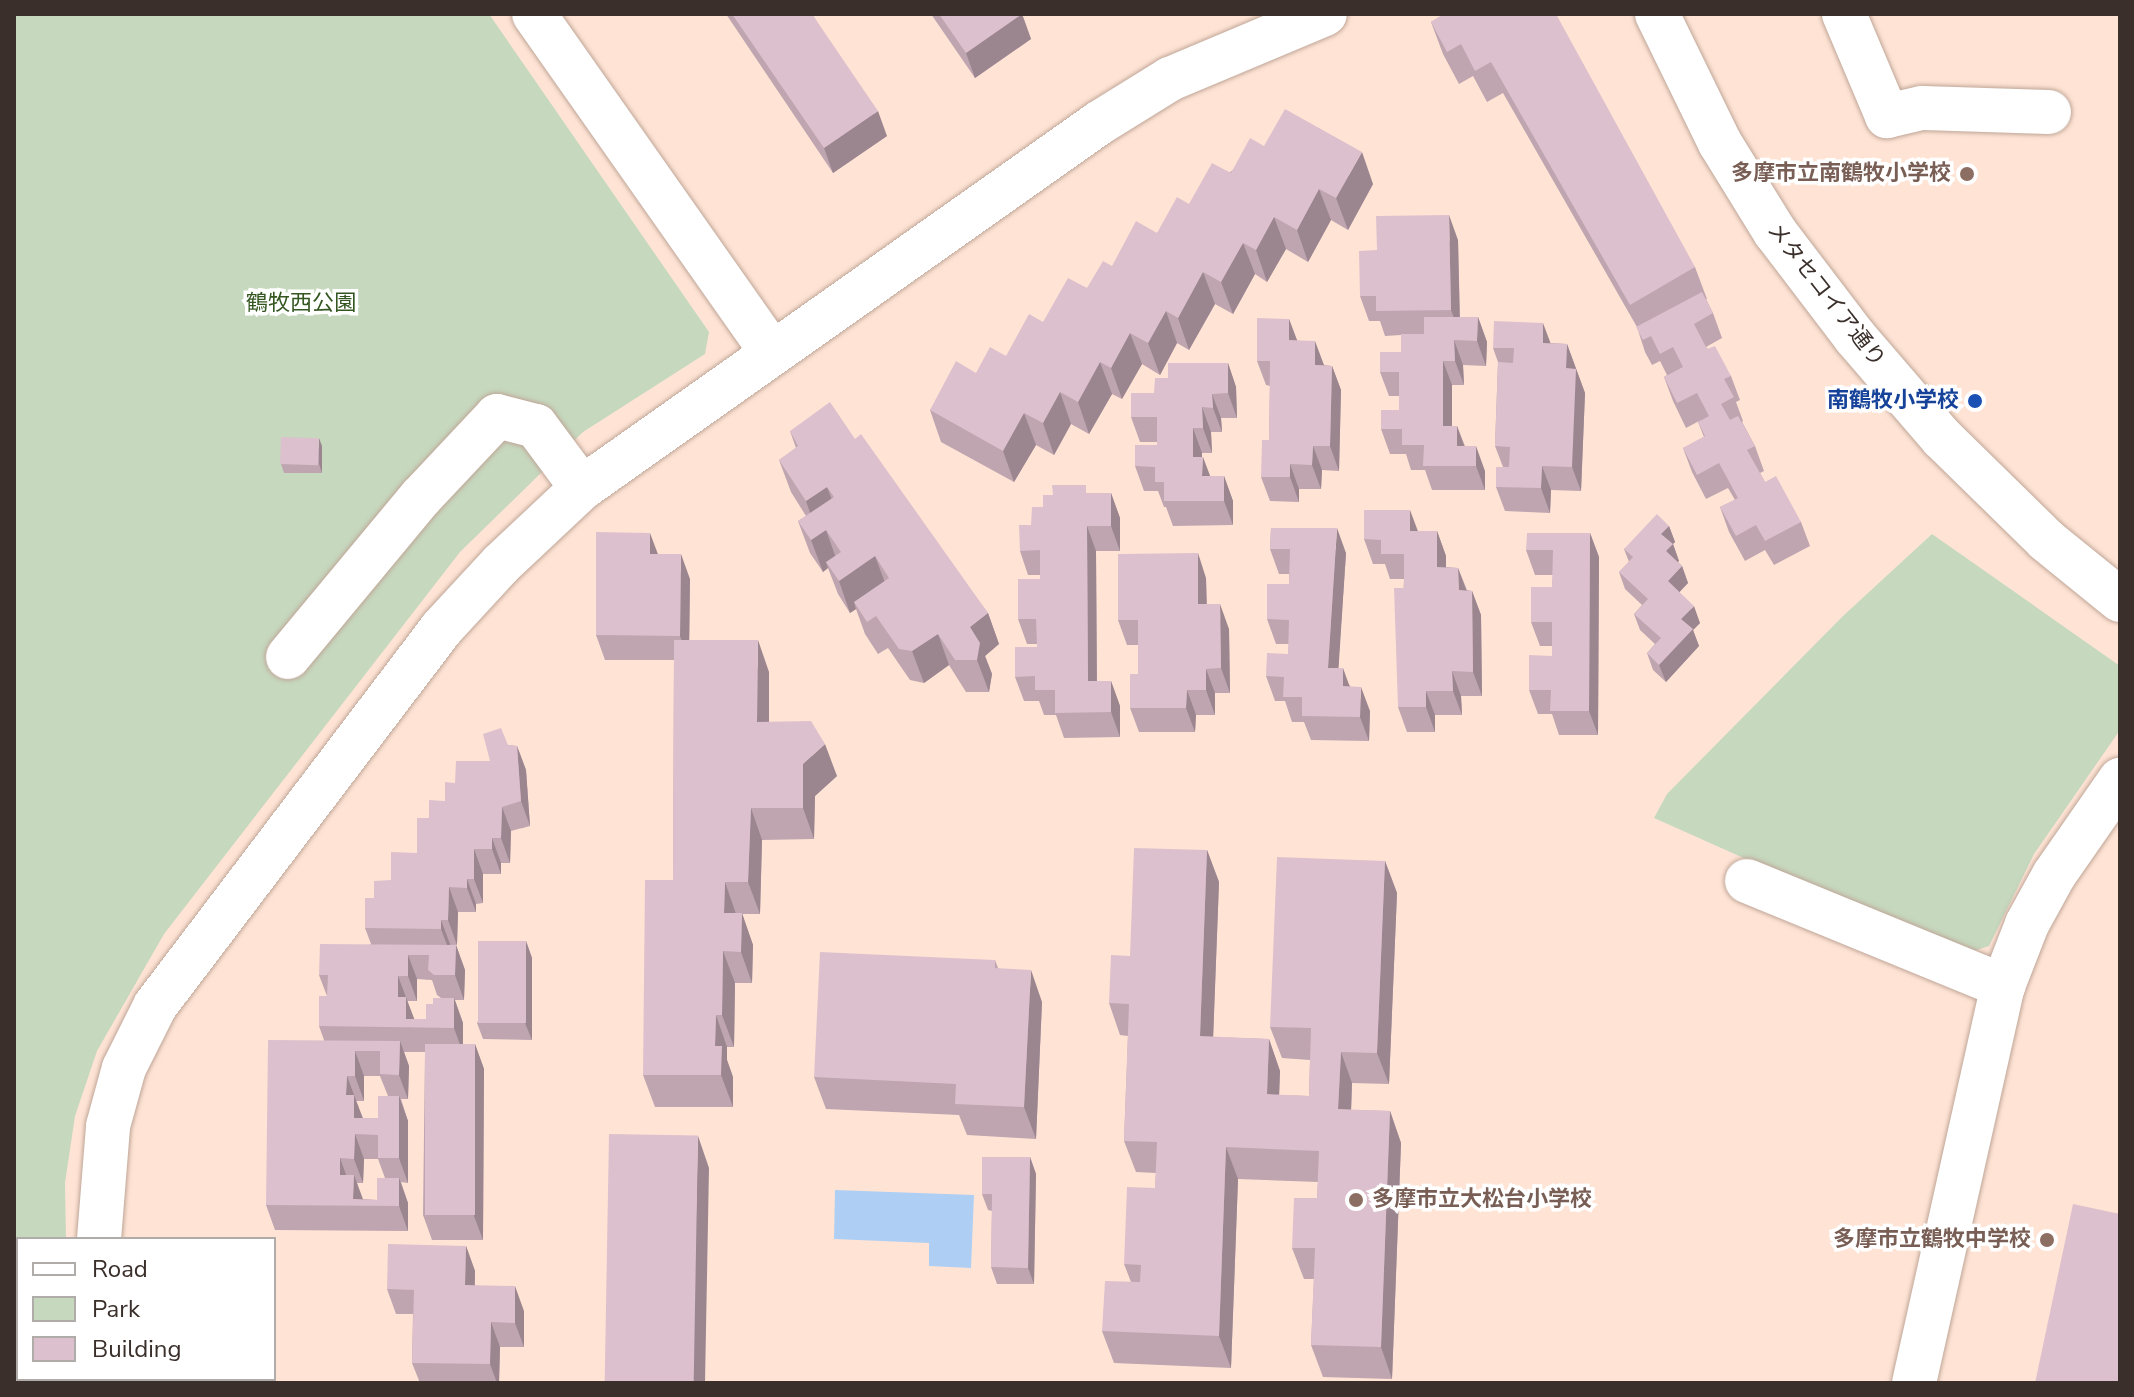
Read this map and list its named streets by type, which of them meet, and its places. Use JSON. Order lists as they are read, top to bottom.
{
  "streets": {
    "street": ["メタセコイア通り"]
  },
  "parks": ["鶴牧西公園"],
  "places": [
    "多摩市立南鶴牧小学校",
    "南鶴牧小学校",
    "多摩市立大松台小学校",
    "多摩市立鶴牧中学校"
  ],
  "legend": ["Road", "Park", "Building"]
}
